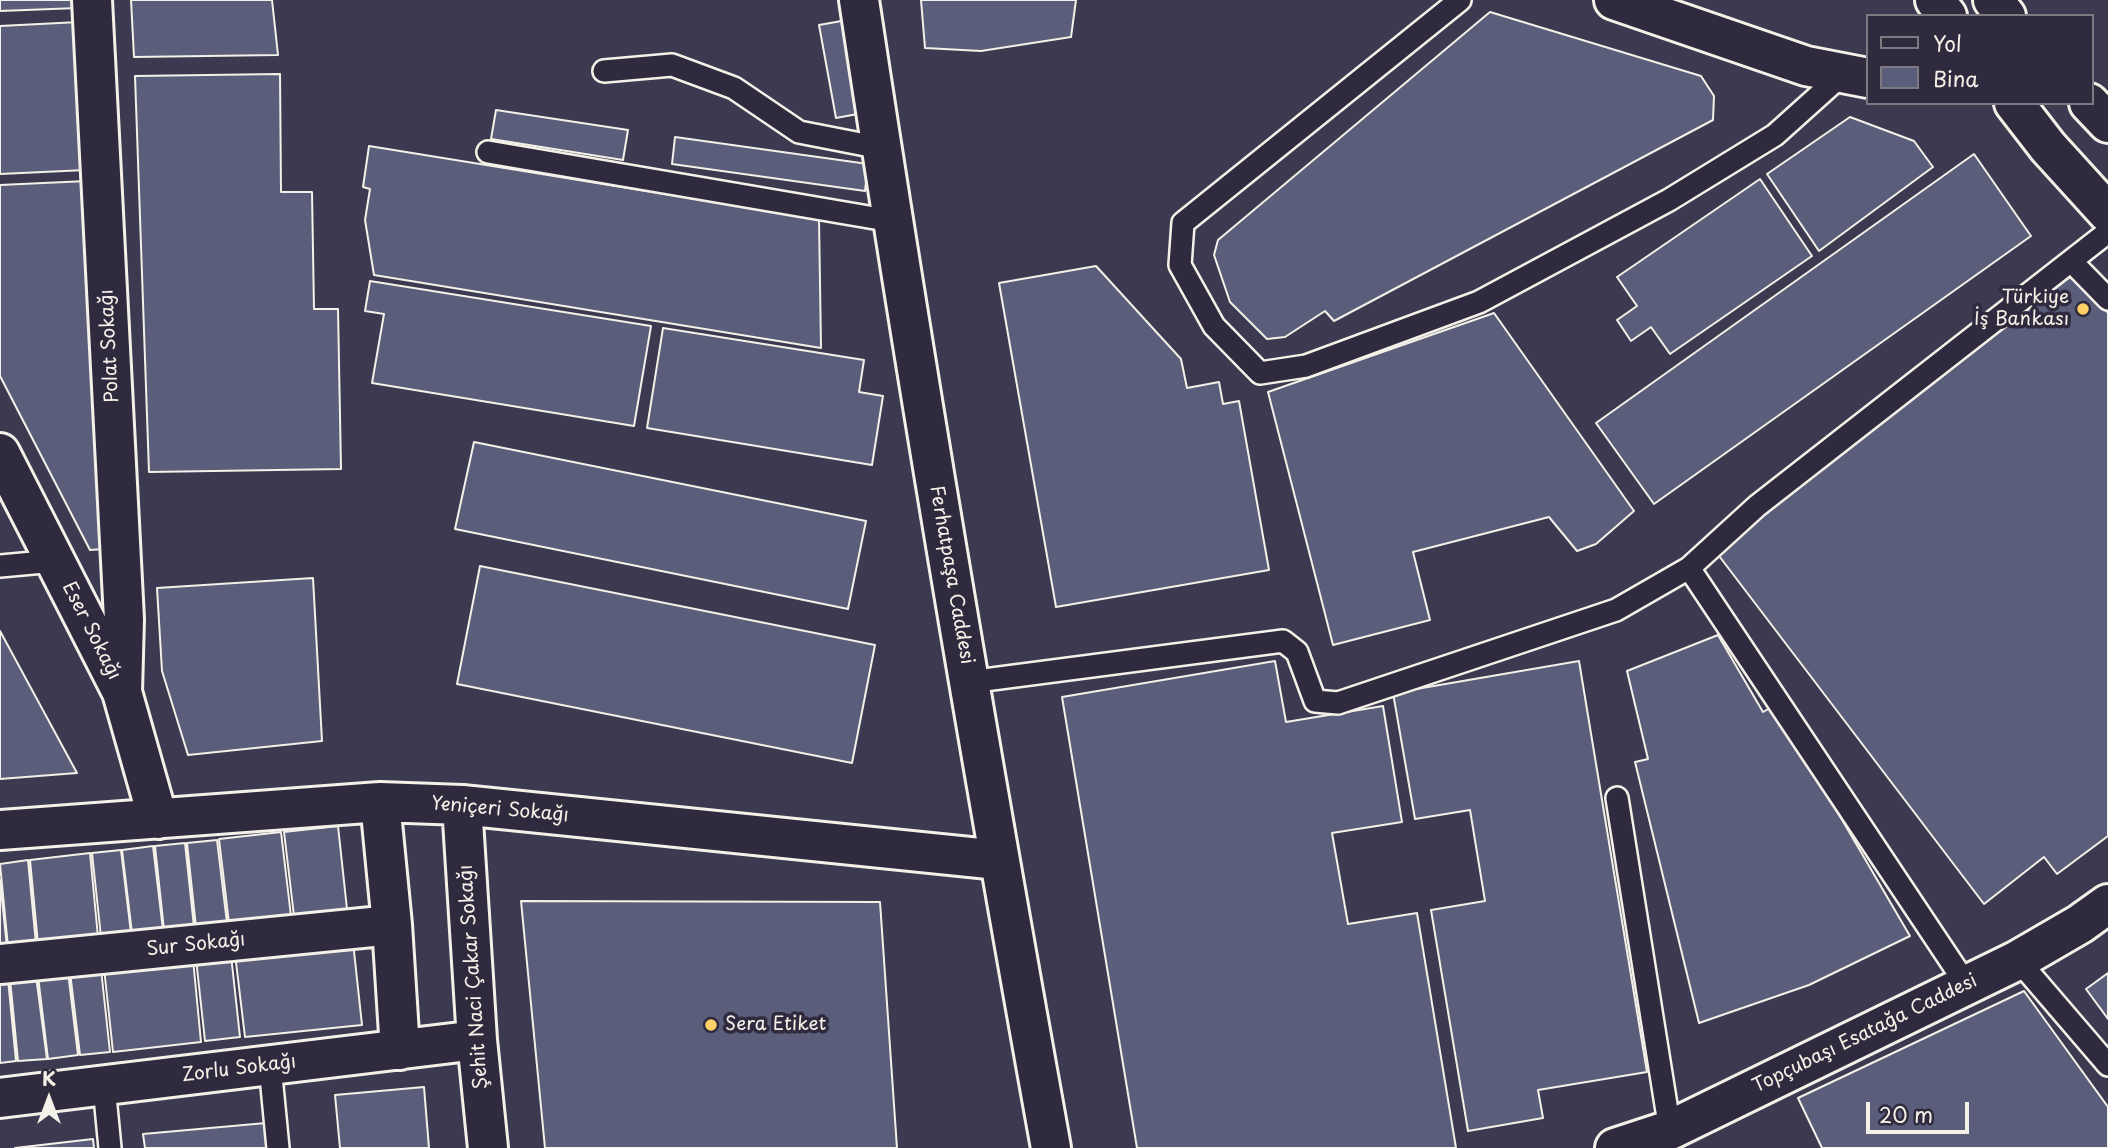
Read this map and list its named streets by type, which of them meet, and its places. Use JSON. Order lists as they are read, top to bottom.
{
  "streets": {
    "street": [
      "Polat Sokağı",
      "Ferhatpaşa Caddesi",
      "Eser Sokağı",
      "Yeniçeri Sokağı",
      "Sur Sokağı",
      "Şehit Naci Çakar Sokağı",
      "Topçubaşı Esatağa Caddesi",
      "Zorlu Sokağı"
    ]
  },
  "crossings": [
    ["Polat Sokağı", "Eser Sokağı"],
    ["Ferhatpaşa Caddesi", "Yeniçeri Sokağı"],
    ["Eser Sokağı", "Yeniçeri Sokağı"],
    ["Yeniçeri Sokağı", "Şehit Naci Çakar Sokağı"],
    ["Şehit Naci Çakar Sokağı", "Zorlu Sokağı"]
  ],
  "places": ["Türkiye İş Bankası", "Sera Etiket"],
  "legend": ["Yol", "Bina"],
  "scale_bar": "20 m",
  "north": "top"
}
